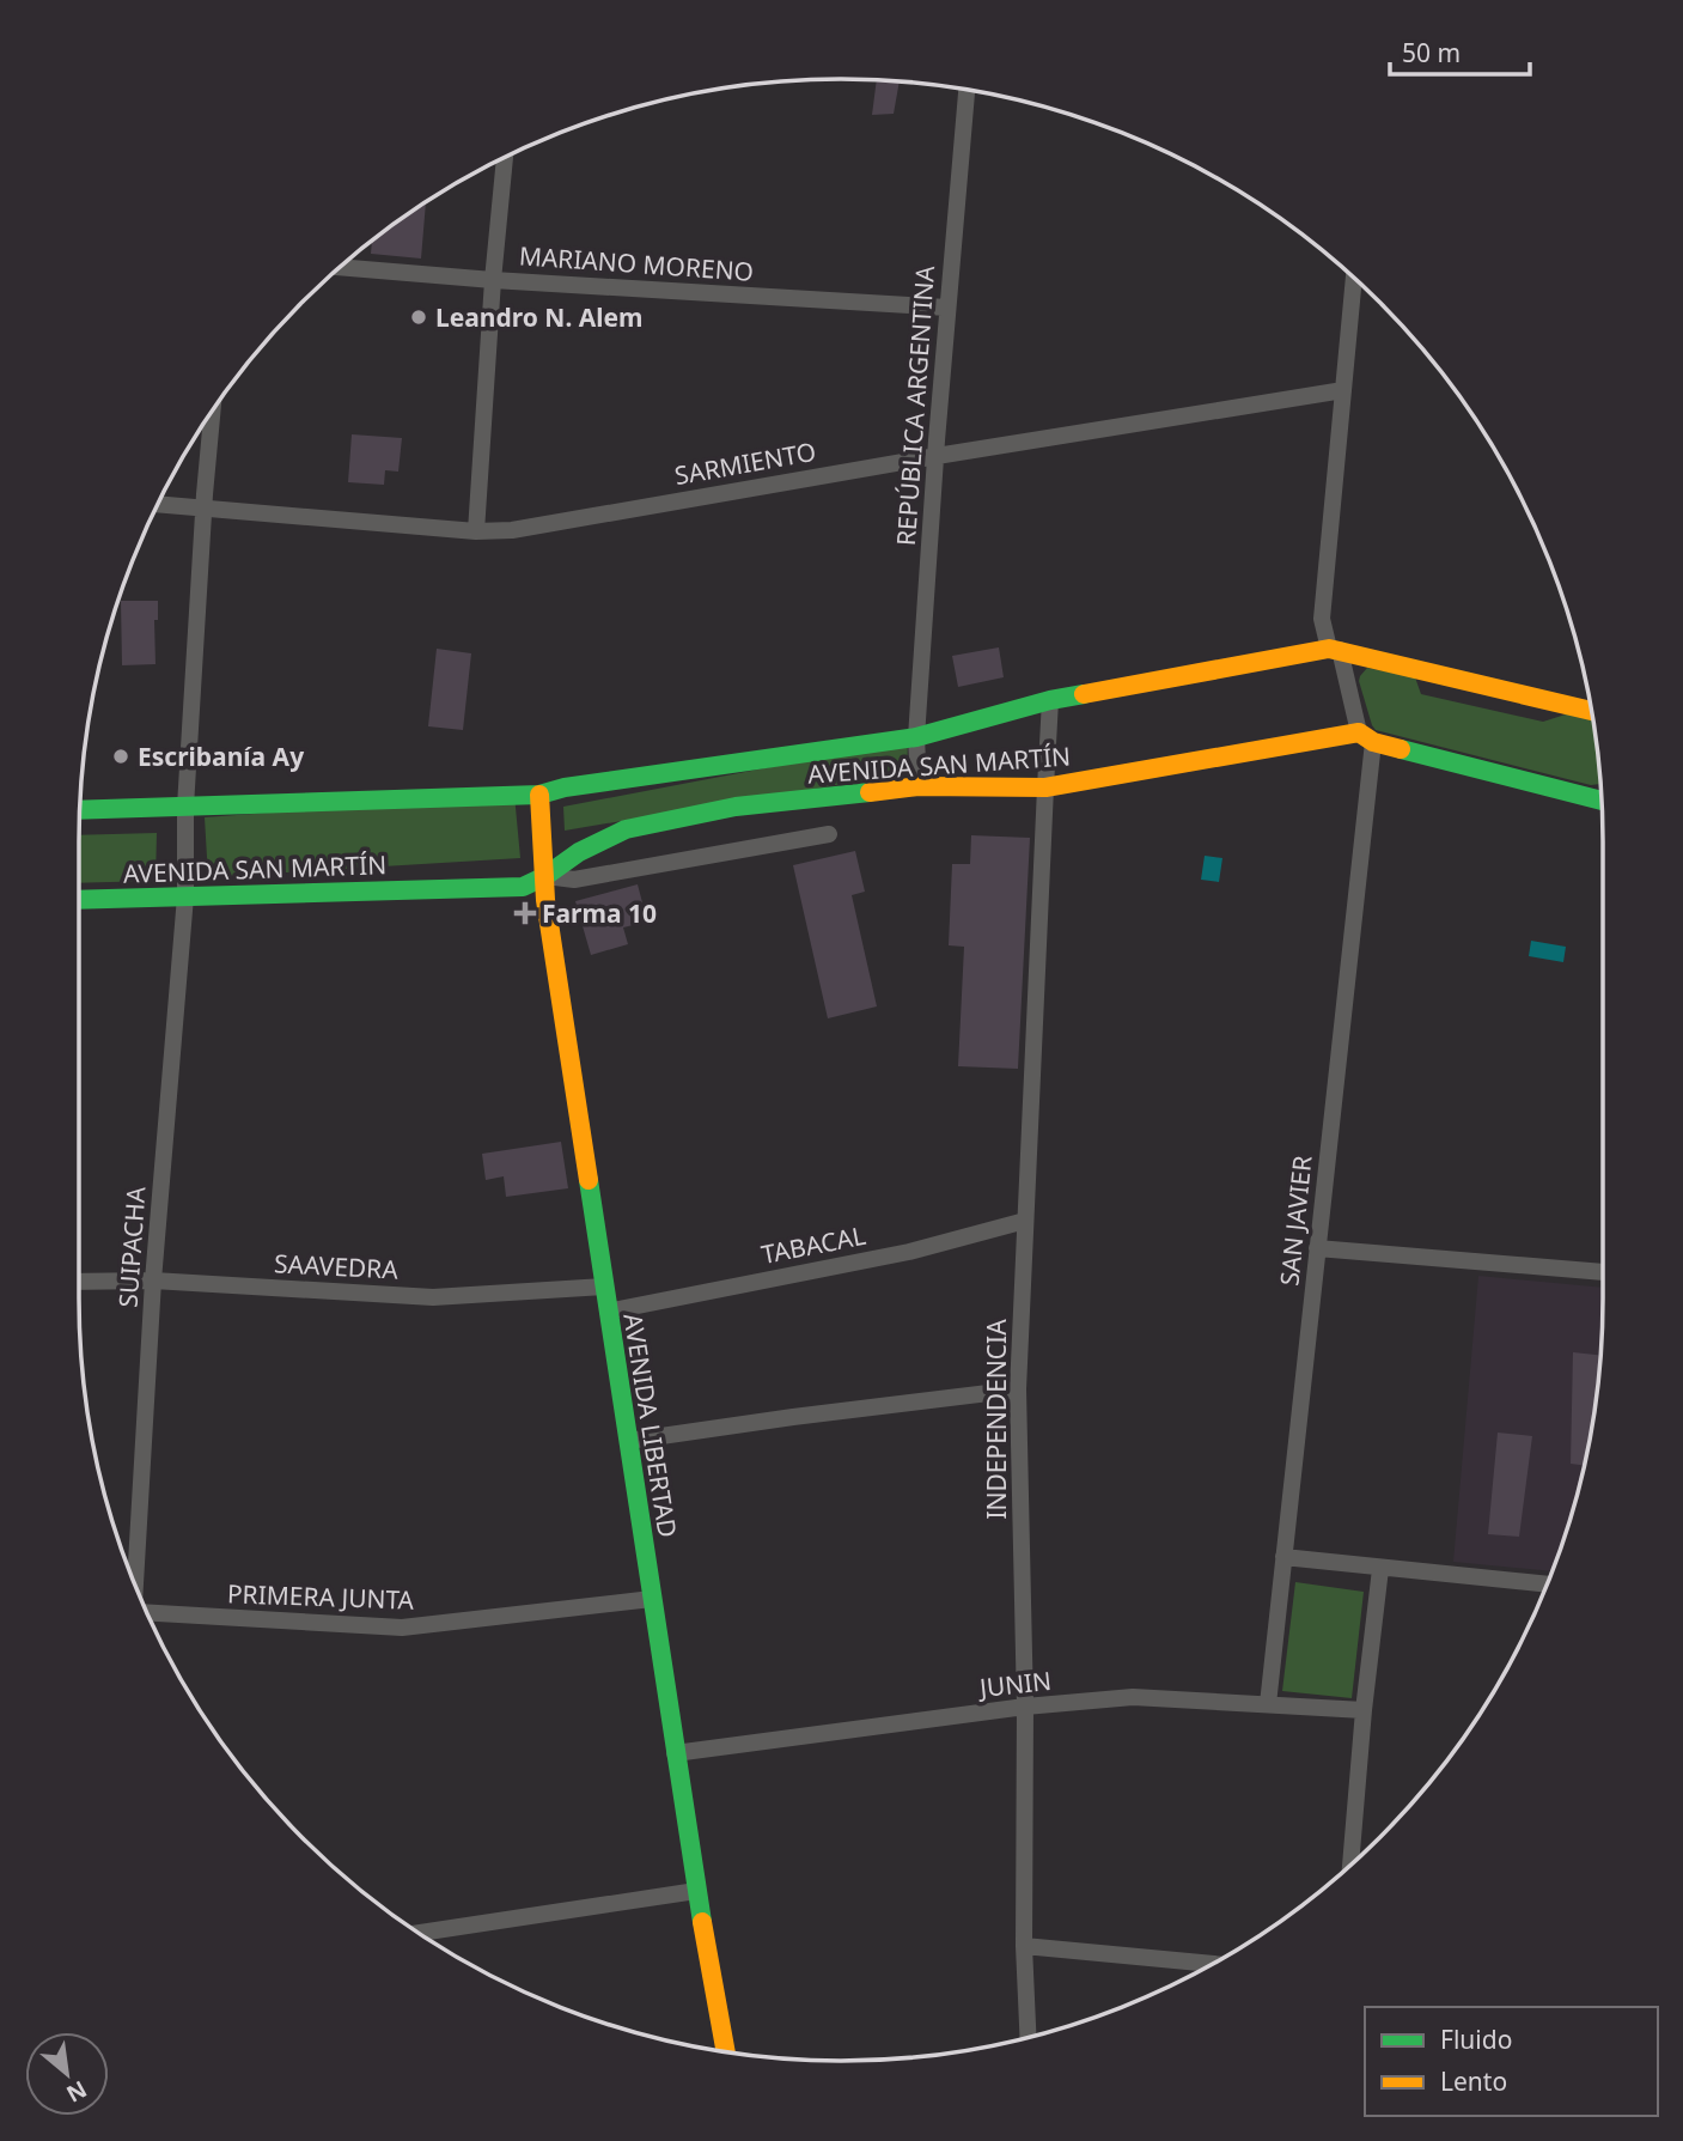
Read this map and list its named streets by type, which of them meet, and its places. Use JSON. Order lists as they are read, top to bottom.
{
  "streets": {
    "main road": ["AVENIDA SAN MARTÍN", "AVENIDA LIBERTAD"],
    "street": [
      "MARIANO MORENO",
      "REPÚBLICA ARGENTINA",
      "SARMIENTO",
      "SAN JAVIER",
      "TABACAL",
      "SUIPACHA",
      "SAAVEDRA",
      "INDEPENDENCIA",
      "PRIMERA JUNTA",
      "JUNIN"
    ]
  },
  "crossings": [
    ["MARIANO MORENO", "REPÚBLICA ARGENTINA"],
    ["REPÚBLICA ARGENTINA", "SARMIENTO"],
    ["REPÚBLICA ARGENTINA", "AVENIDA SAN MARTÍN"],
    ["SARMIENTO", "SUIPACHA"],
    ["AVENIDA SAN MARTÍN", "SAN JAVIER"],
    ["AVENIDA SAN MARTÍN", "SUIPACHA"],
    ["AVENIDA SAN MARTÍN", "INDEPENDENCIA"],
    ["AVENIDA SAN MARTÍN", "AVENIDA LIBERTAD"],
    ["SAN JAVIER", "JUNIN"],
    ["TABACAL", "INDEPENDENCIA"],
    ["TABACAL", "AVENIDA LIBERTAD"],
    ["SUIPACHA", "SAAVEDRA"],
    ["SAAVEDRA", "AVENIDA LIBERTAD"],
    ["INDEPENDENCIA", "JUNIN"],
    ["AVENIDA LIBERTAD", "PRIMERA JUNTA"],
    ["AVENIDA LIBERTAD", "JUNIN"]
  ],
  "places": {
    "other": ["Leandro N. Alem", "Escribanía Ay"],
    "health": ["Farma 10"]
  },
  "legend": ["Fluido", "Lento"],
  "scale_bar": "50 m",
  "north": "bottom right"
}
